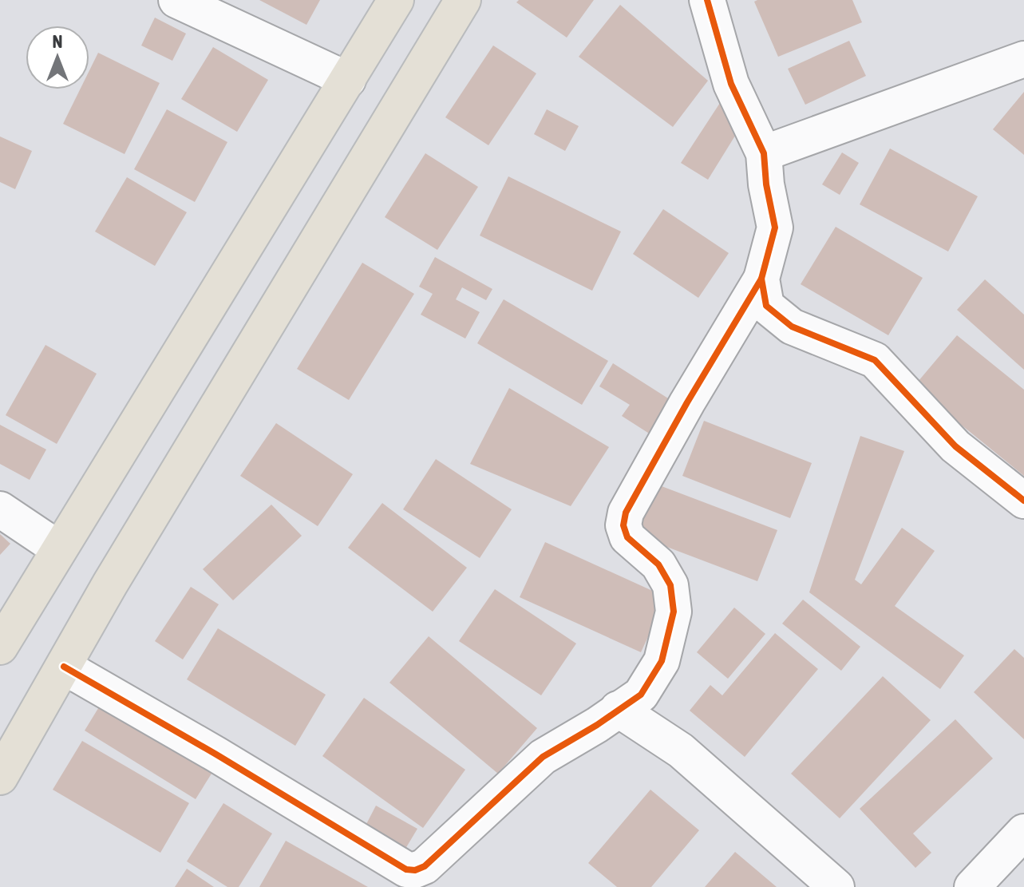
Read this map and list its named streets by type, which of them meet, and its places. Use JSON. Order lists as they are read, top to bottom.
{
  "north": "top"
}
